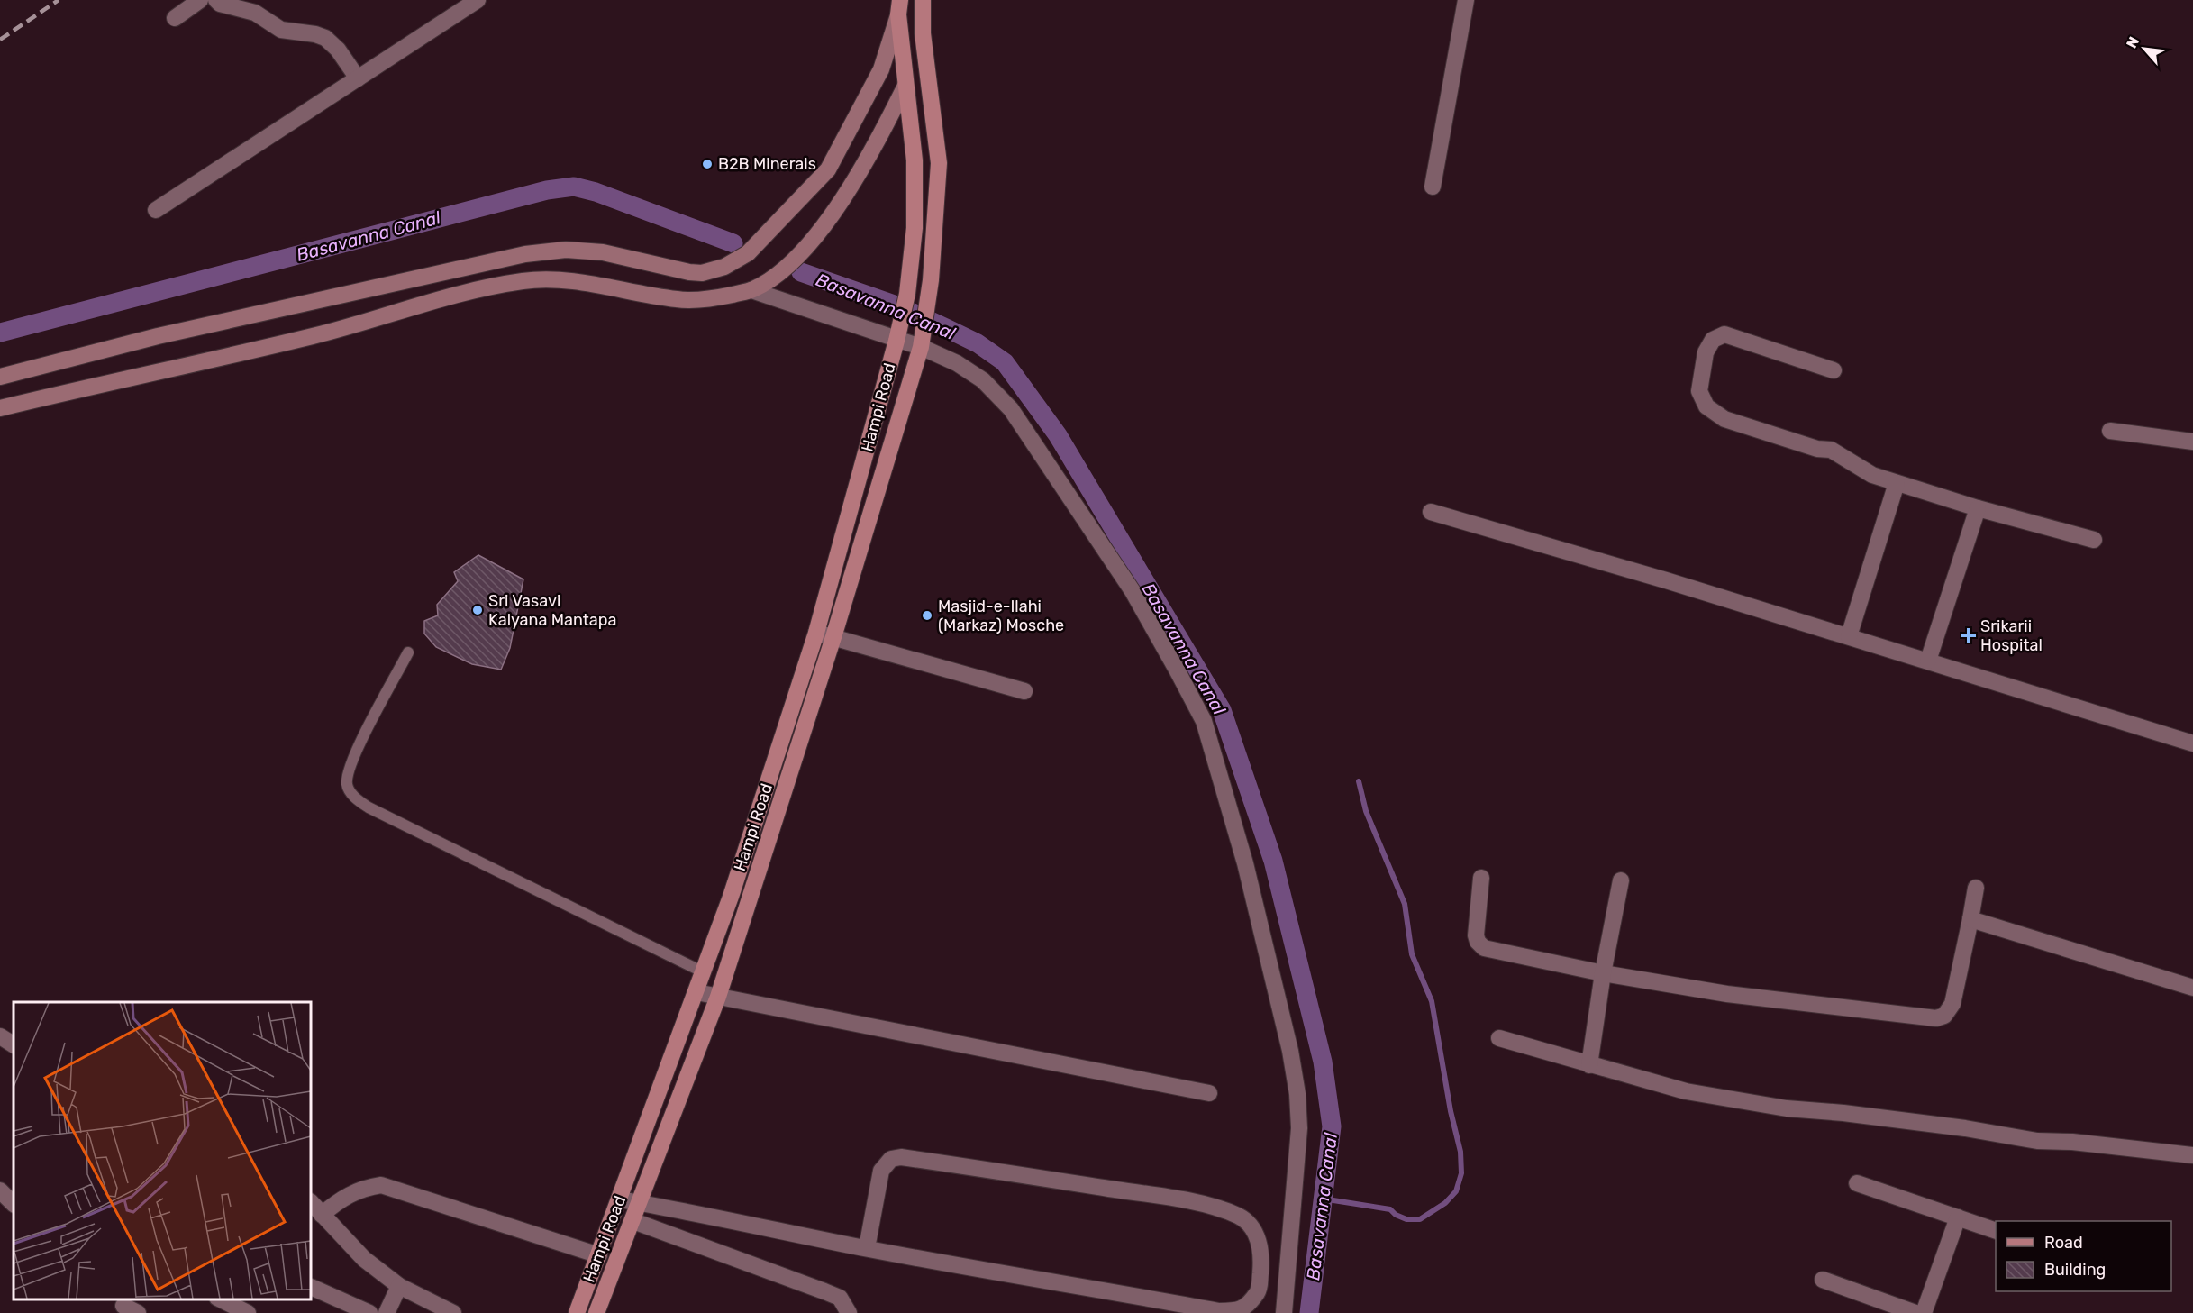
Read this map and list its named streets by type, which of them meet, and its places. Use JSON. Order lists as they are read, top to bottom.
{
  "streets": {
    "main road": ["Hampi Road"]
  },
  "water": ["Basavanna Canal"],
  "places": {
    "other": ["B2B Minerals", "Sri Vasavi Kalyana Mantapa", "Masjid-e-Ilahi (Markaz) Mosche"],
    "health": ["Srikarii Hospital"]
  },
  "legend": ["Road", "Building"],
  "north": "top left"
}
